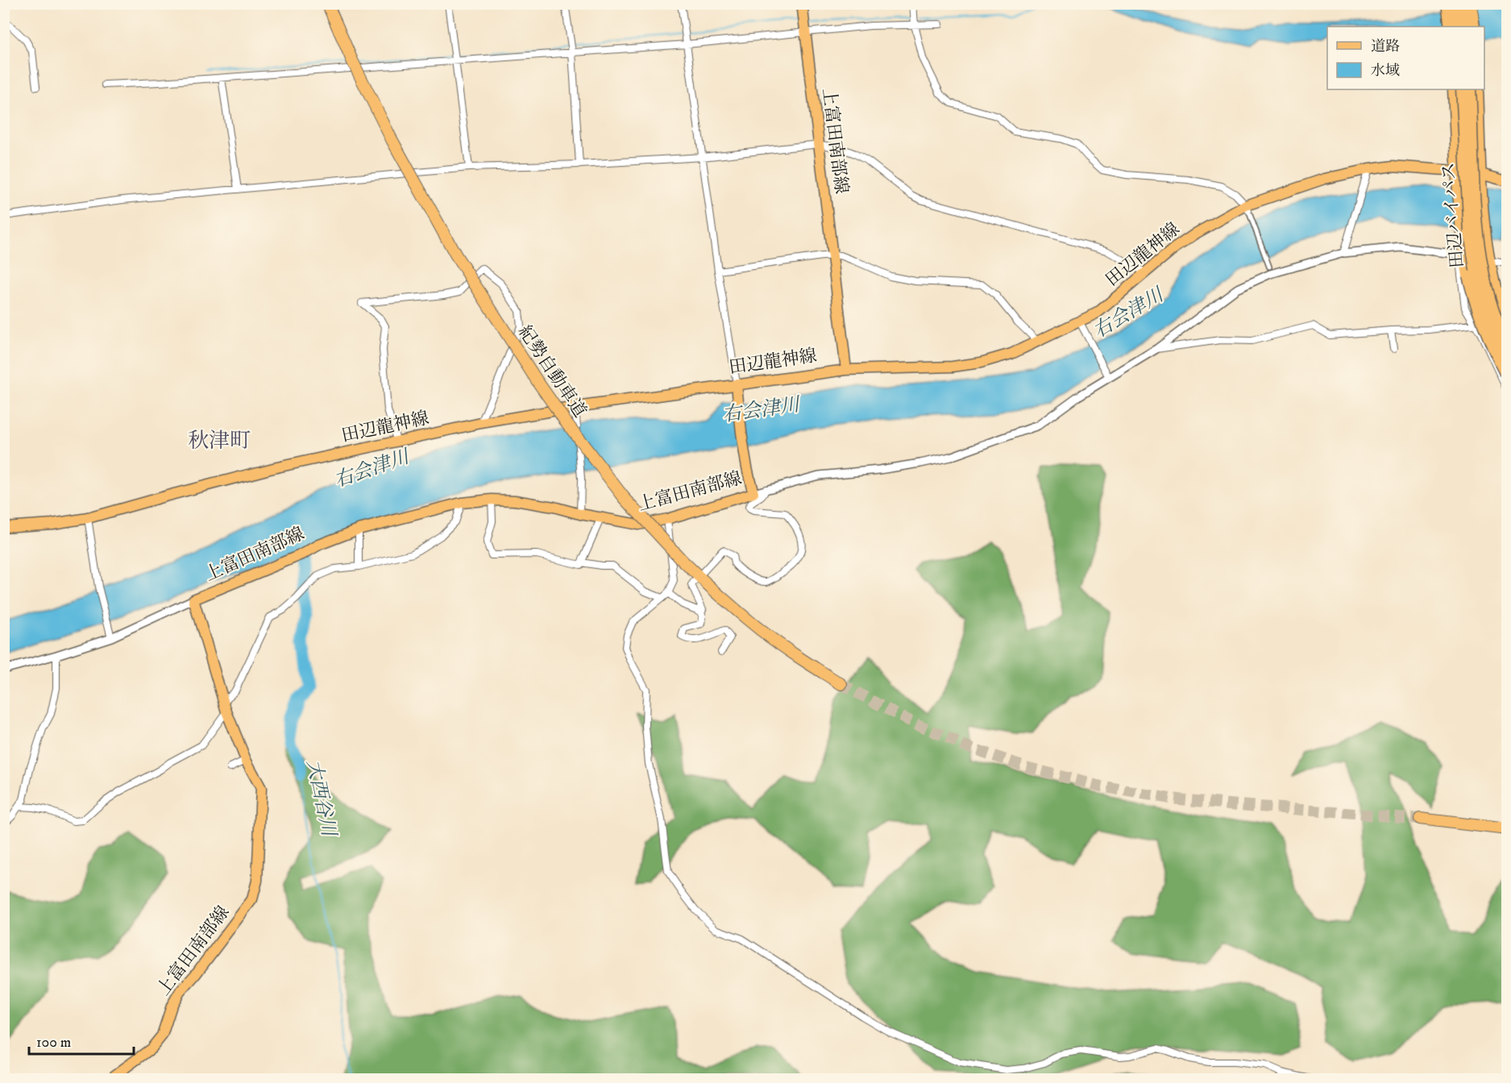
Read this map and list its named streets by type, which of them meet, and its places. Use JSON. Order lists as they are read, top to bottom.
{
  "streets": {
    "highway": ["紀勢自動車道"],
    "main road": ["上富田南部線", "田辺バイパス", "田辺龍神線"]
  },
  "crossings": [
    ["上富田南部線", "田辺龍神線"]
  ],
  "districts": ["秋津町"],
  "water": ["右会津川", "大西谷川"],
  "legend": ["道路", "水域"],
  "scale_bar": "100 m"
}
